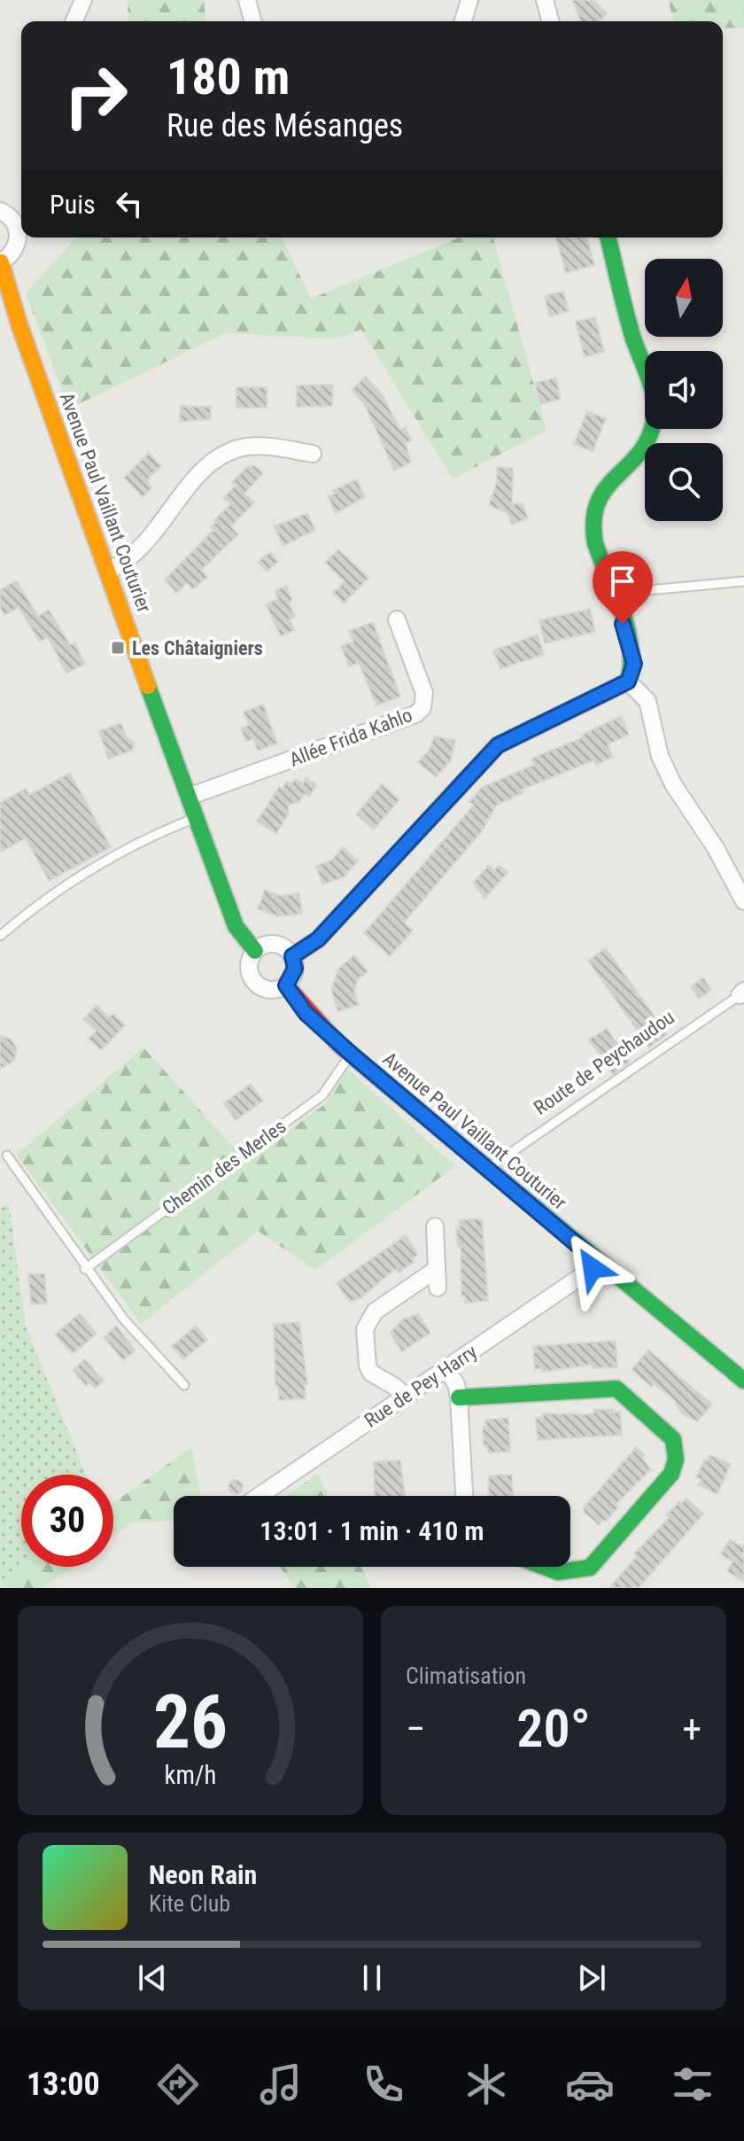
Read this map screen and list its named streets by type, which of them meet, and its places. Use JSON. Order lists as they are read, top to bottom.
{
  "streets": {
    "street": ["Avenue Paul Vaillant Couturier", "Allée Frida Kahlo", "Rue de Pey Harry"],
    "lane": ["Route de Peychaudou", "Chemin des Merles"]
  },
  "crossings": [
    ["Avenue Paul Vaillant Couturier", "Allée Frida Kahlo"],
    ["Avenue Paul Vaillant Couturier", "Route de Peychaudou"],
    ["Avenue Paul Vaillant Couturier", "Chemin des Merles"],
    ["Avenue Paul Vaillant Couturier", "Rue de Pey Harry"]
  ],
  "places": {
    "transit": ["Les Châtaigniers"]
  },
  "north": "top",
  "page": {
    "turn": ["180 m", "Rue des Mésanges"],
    "then": "Puis",
    "limit": "30",
    "trip": "13:01 · 1 min · 410 m",
    "tile": "Climatisation",
    "heat": ["−", "20°", "+"],
    "song": ["Neon Rain", "Kite Club"],
    "tabs": "13:00",
    "gauge": ["26", "km/h"]
  }
}
